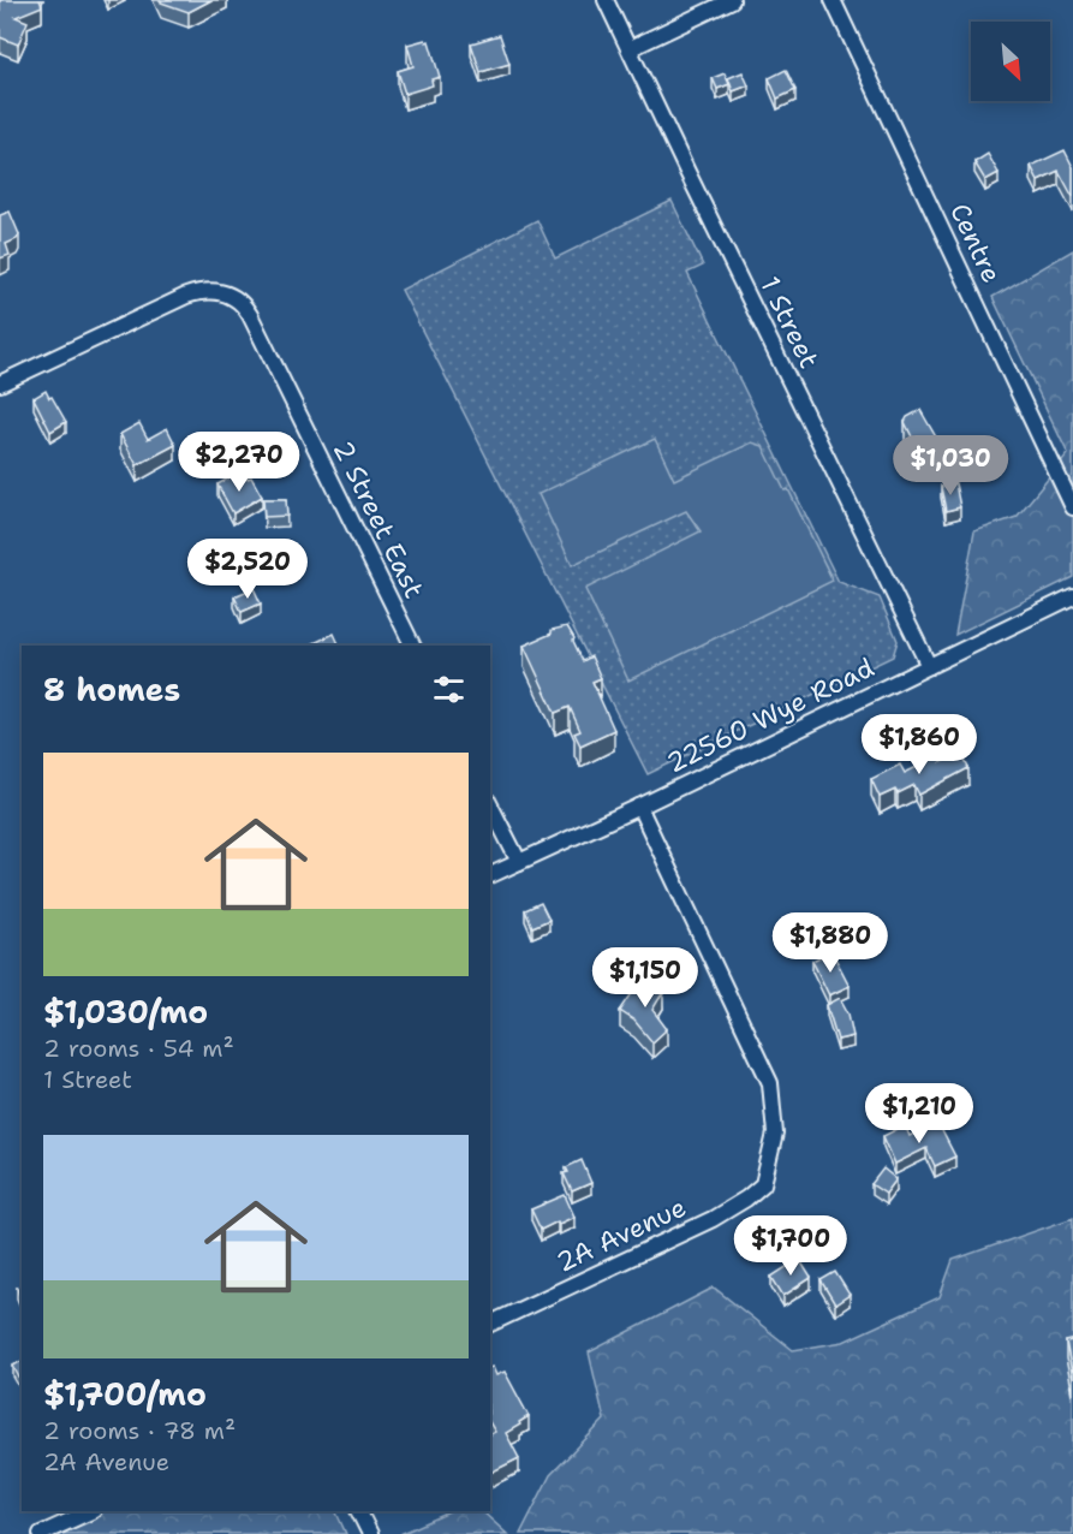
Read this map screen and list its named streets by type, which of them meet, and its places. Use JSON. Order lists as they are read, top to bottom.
{
  "streets": {
    "street": [
      "Centre",
      "1 Street",
      "2 Street East",
      "22560 Wye Road",
      "2A Avenue"
    ]
  },
  "crossings": [
    ["1 Street", "22560 Wye Road"],
    ["22560 Wye Road", "2A Avenue"]
  ],
  "north": "bottom right",
  "page": {
    "price": [
      "$2,270",
      "$1,030",
      "$2,520",
      "$1,860",
      "$1,880",
      "$1,150",
      "$1,210",
      "$1,700"
    ],
    "heading": "8 homes",
    "list": [
      {
        "name": "$1,030/mo",
        "note": "2 rooms · 54 m² · 1 Street"
      },
      {
        "name": "$1,700/mo",
        "note": "2 rooms · 78 m² · 2A Avenue"
      }
    ]
  }
}
